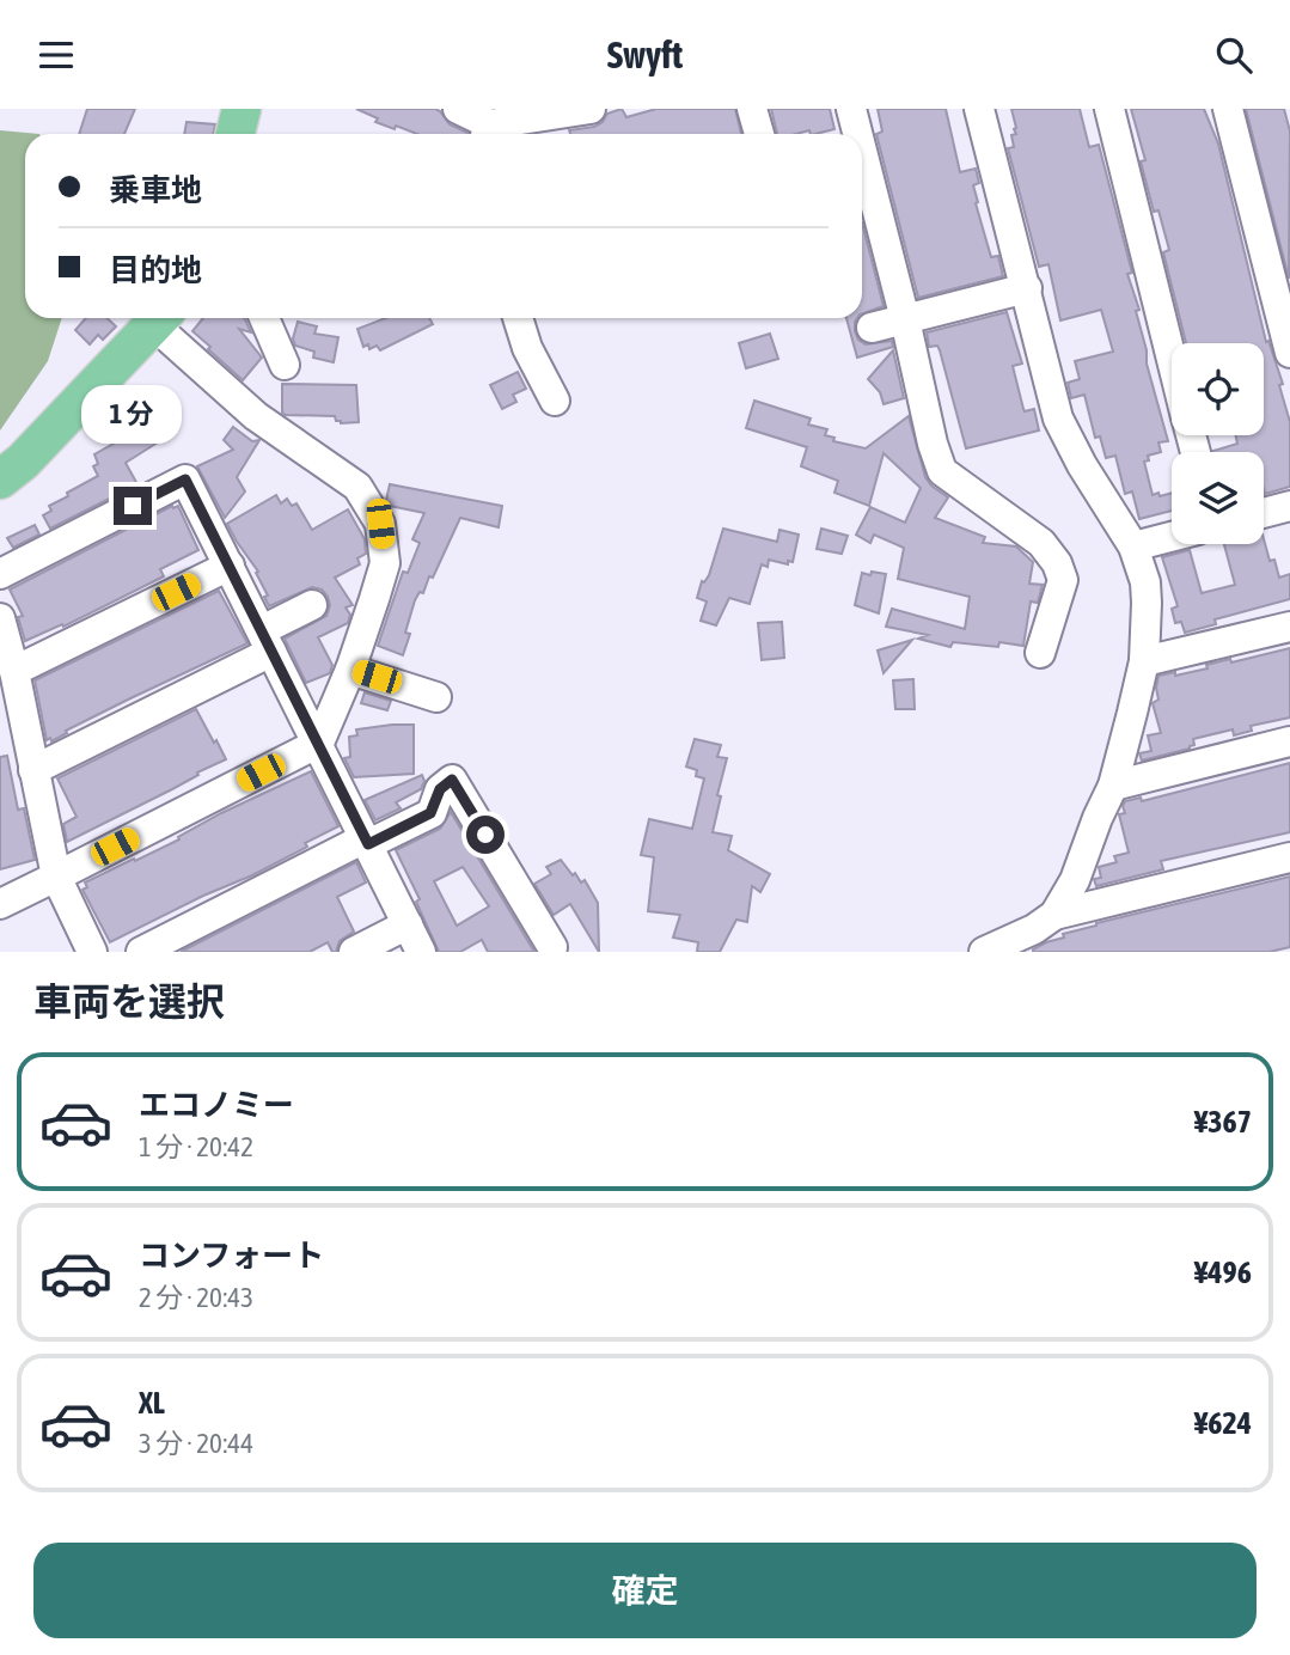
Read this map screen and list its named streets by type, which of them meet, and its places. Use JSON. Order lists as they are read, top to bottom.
{
  "page": {
    "header": "Swyft",
    "banner": ["乗車地", "目的地"],
    "bubble": "1 分",
    "heading": "車両を選択",
    "list": [
      {
        "name": "エコノミー",
        "note": "1 分 · 20:42",
        "value": "¥367"
      },
      {
        "name": "コンフォート",
        "note": "2 分 · 20:43",
        "value": "¥496"
      },
      {
        "name": "XL",
        "note": "3 分 · 20:44",
        "value": "¥624"
      }
    ],
    "buttons": "確定"
  }
}
